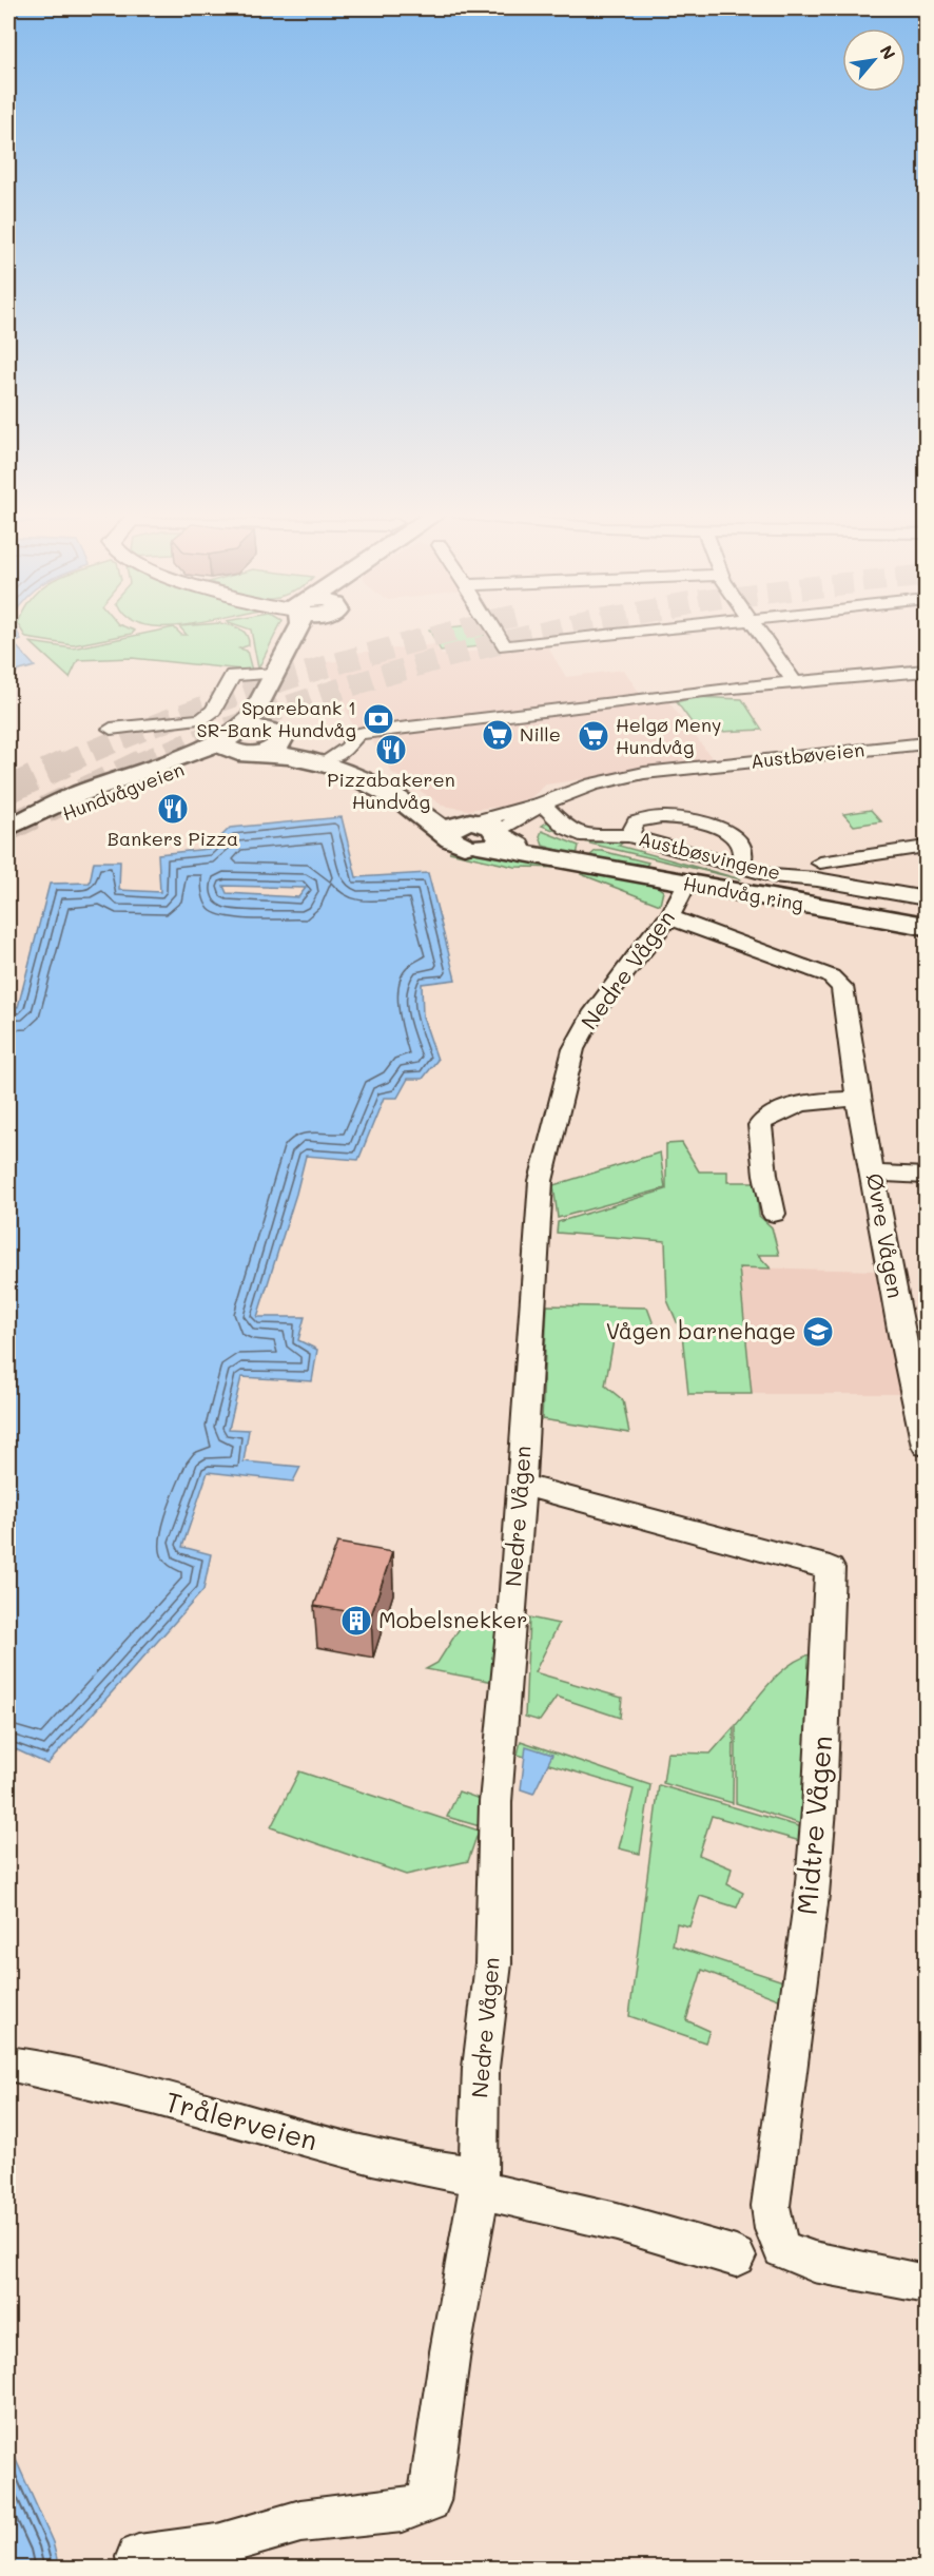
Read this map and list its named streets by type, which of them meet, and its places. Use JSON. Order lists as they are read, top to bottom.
{
  "streets": {
    "main road": ["Hundvågveien", "Hundvåg ring"],
    "street": [
      "Austbøveien",
      "Austbøsvingene",
      "Nedre Vågen",
      "Øvre Vågen",
      "Midtre Vågen",
      "Trålerveien"
    ]
  },
  "crossings": [
    ["Austbøveien", "Austbøsvingene"],
    ["Austbøveien", "Hundvåg ring"],
    ["Hundvågveien", "Hundvåg ring"],
    ["Hundvåg ring", "Nedre Vågen"],
    ["Nedre Vågen", "Øvre Vågen"],
    ["Nedre Vågen", "Midtre Vågen"],
    ["Nedre Vågen", "Trålerveien"]
  ],
  "places": {
    "bank": ["Sparebank 1 SR-Bank Hundvåg"],
    "supermarket": ["Nille", "Helgø Meny Hundvåg"],
    "restaurant": ["Pizzabakeren Hundvåg", "Bankers Pizza"],
    "school or university": ["Vågen barnehage"],
    "building": ["Mobelsnekker"]
  },
  "north": "top right"
}
